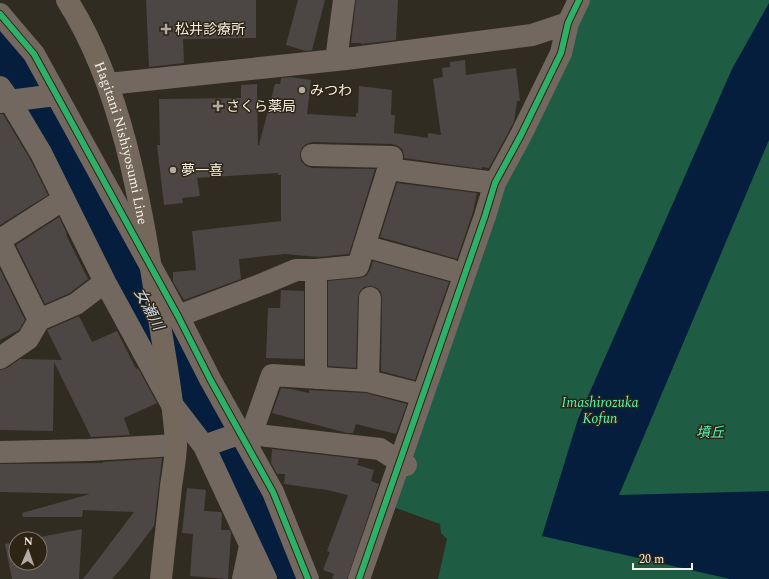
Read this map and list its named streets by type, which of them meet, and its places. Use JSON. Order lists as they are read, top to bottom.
{
  "streets": {
    "main road": ["Hagitani Nishiyosumi Line"]
  },
  "water": ["女瀬川"],
  "parks": ["Imashirozuka Kofun", "墳丘"],
  "places": {
    "health": ["松井診療所", "さくら薬局"],
    "other": ["みつわ", "夢一喜"]
  },
  "scale_bar": "20 m",
  "north": "top"
}
